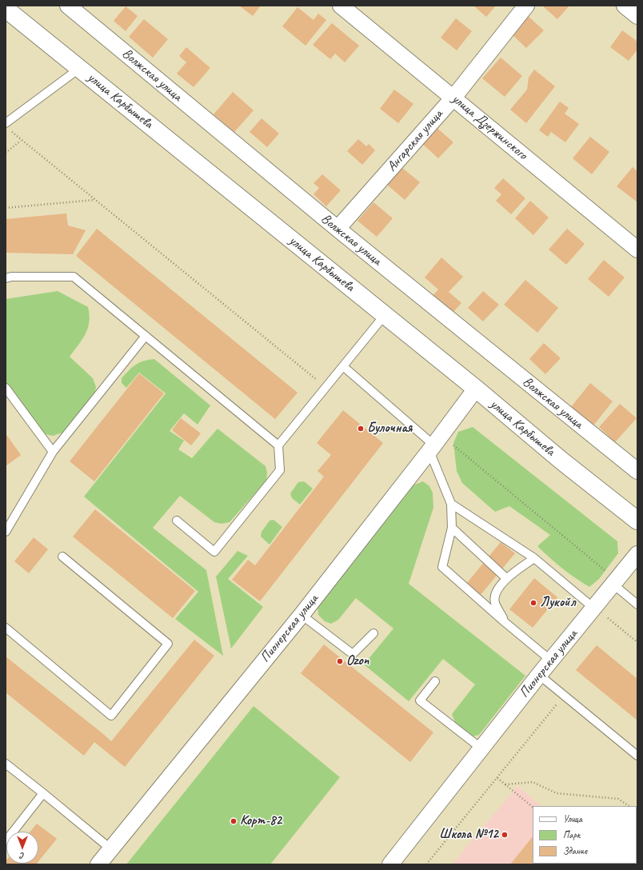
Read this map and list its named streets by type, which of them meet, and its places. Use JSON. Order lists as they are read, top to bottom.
{
  "streets": {
    "street": [
      "Волжская улица",
      "улица Карбышева",
      "улица Дзержинского",
      "Ангарская улица",
      "Пионерская улица"
    ]
  },
  "crossings": [
    ["Волжская улица", "Ангарская улица"],
    ["улица Карбышева", "Пионерская улица"],
    ["улица Дзержинского", "Ангарская улица"]
  ],
  "places": [
    "Булочная",
    "Лукойл",
    "Ozon",
    "Корт-82",
    "Школа №12"
  ],
  "legend": ["Улица", "Парк", "Здание"],
  "north": "bottom"
}
